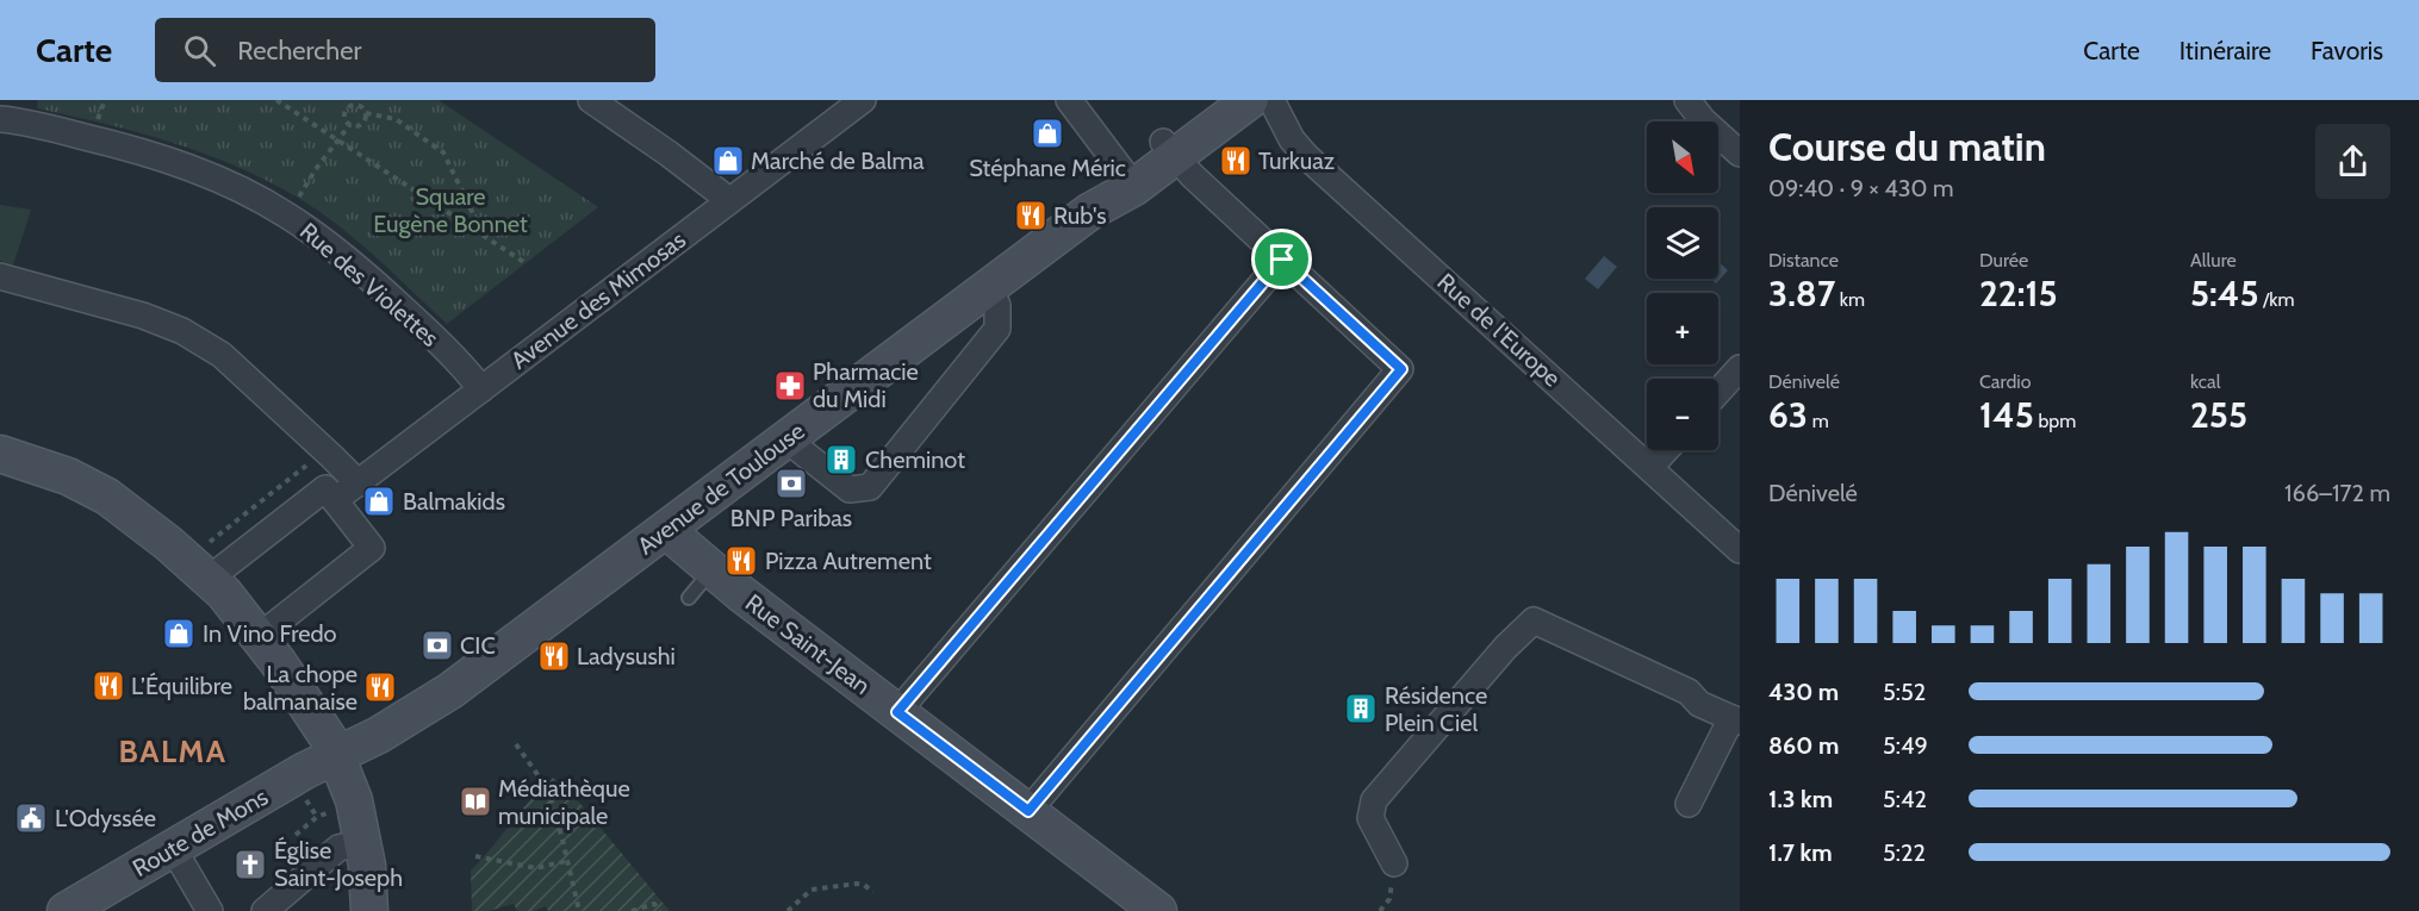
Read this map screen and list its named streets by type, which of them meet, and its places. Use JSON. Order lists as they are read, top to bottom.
{
  "streets": {
    "main road": ["Avenue de Toulouse", "Rue Saint-Jean", "Route de Mons"],
    "street": ["Rue des Violettes", "Avenue des Mimosas", "Rue de l'Europe"]
  },
  "crossings": [
    ["Rue des Violettes", "Avenue des Mimosas"],
    ["Avenue de Toulouse", "Rue Saint-Jean"],
    ["Avenue de Toulouse", "Route de Mons"]
  ],
  "districts": ["BALMA"],
  "parks": ["Square Eugène Bonnet"],
  "places": {
    "shop": [
      "Stéphane Méric",
      "Marché de Balma",
      "Balmakids",
      "In Vino Fredo"
    ],
    "restaurant": [
      "Turkuaz",
      "Rub's",
      "Pizza Autrement",
      "Ladysushi",
      "L’Équilibre",
      "La chope balmanaise"
    ],
    "pharmacy": ["Pharmacie du Midi"],
    "building": ["Cheminot", "Résidence Plein Ciel"],
    "bank": ["BNP Paribas", "CIC"],
    "library": ["Médiathèque municipale"],
    "public building": ["L'Odyssée"],
    "church": ["Église Saint-Joseph"]
  },
  "north": "bottom right",
  "page": {
    "header": "Carte",
    "search": "Rechercher",
    "nav": ["Carte", "Itinéraire", "Favoris"],
    "heading": ["Course du matin", "09:40 · 9 × 430 m"],
    "map_buttons": ["+", "−"],
    "stats": [
      ["Distance", "3.87 km"],
      ["Durée", "22:15"],
      ["Allure", "5:45 /km"],
      ["Dénivelé", "63 m"],
      ["Cardio", "145 bpm"],
      ["kcal", "255"]
    ],
    "chart": ["Dénivelé", "166–172 m"],
    "list": [
      {
        "name": "430 m",
        "note": "5:52"
      },
      {
        "name": "860 m",
        "note": "5:49"
      },
      {
        "name": "1.3 km",
        "note": "5:42"
      },
      {
        "name": "1.7 km",
        "note": "5:22"
      }
    ]
  }
}
